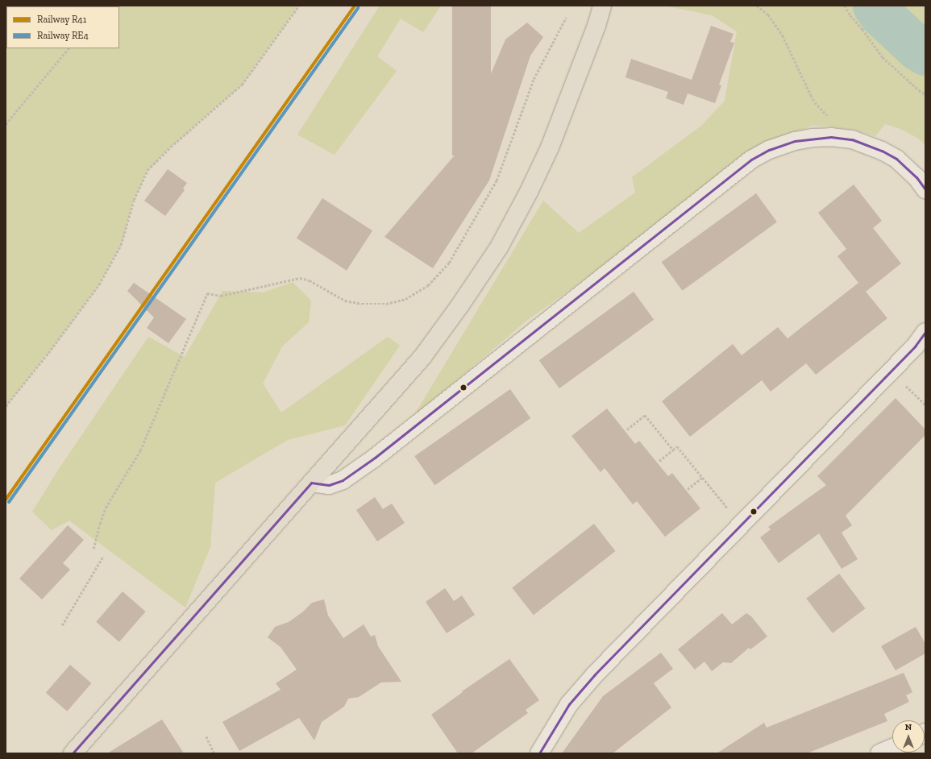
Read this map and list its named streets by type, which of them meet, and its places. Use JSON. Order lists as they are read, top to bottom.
{
  "lines": ["rail line R41", "rail line RE4"],
  "legend": ["Railway R41", "Railway RE4"],
  "north": "top"
}
